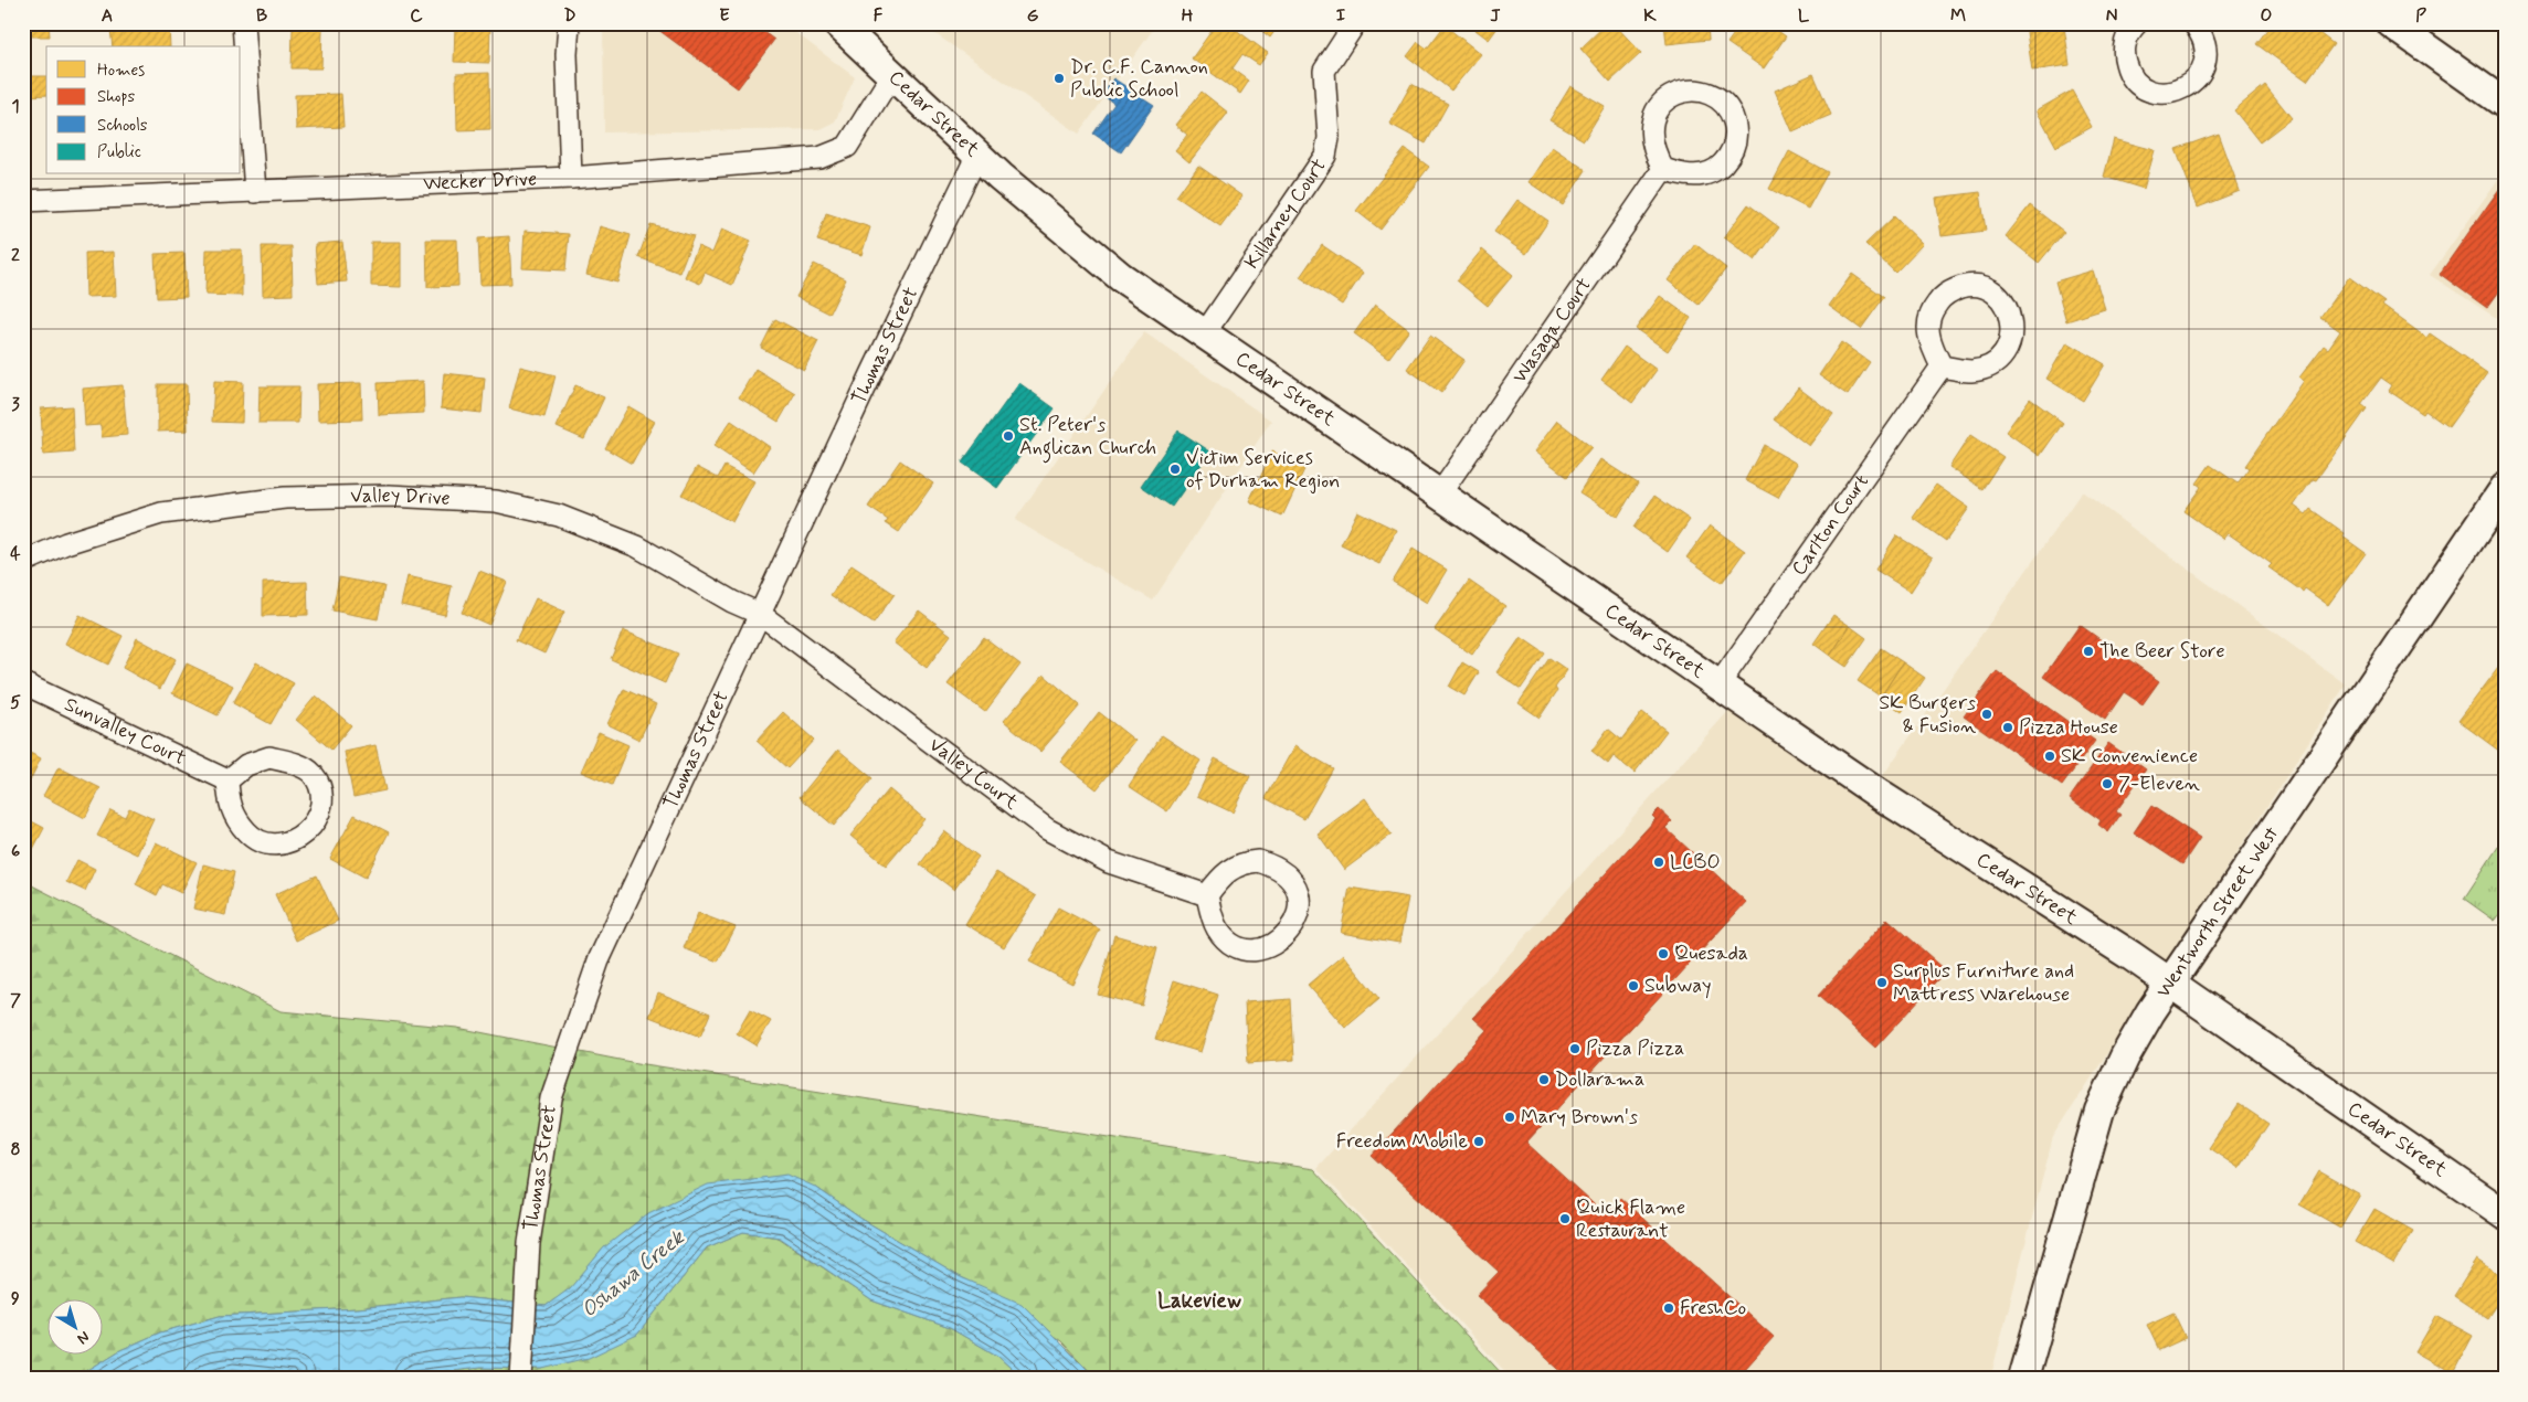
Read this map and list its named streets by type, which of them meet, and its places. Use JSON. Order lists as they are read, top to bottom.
{
  "streets": {
    "street": [
      "Cedar Street",
      "Wecker Drive",
      "Killarney Court",
      "Wasaga Court",
      "Thomas Street",
      "Valley Drive",
      "Carlton Court",
      "Sunvalley Court",
      "Valley Court",
      "Wentworth Street West"
    ]
  },
  "crossings": [
    ["Cedar Street", "Wecker Drive"],
    ["Cedar Street", "Killarney Court"],
    ["Cedar Street", "Wasaga Court"],
    ["Cedar Street", "Thomas Street"],
    ["Cedar Street", "Carlton Court"],
    ["Cedar Street", "Wentworth Street West"],
    ["Thomas Street", "Valley Drive"],
    ["Thomas Street", "Valley Court"],
    ["Valley Drive", "Valley Court"]
  ],
  "districts": ["Lakeview"],
  "water": ["Oshawa Creek"],
  "places": [
    "Dr. C.F. Cannon Public School",
    "St. Peter's Anglican Church",
    "Victim Services of Durham Region",
    "The Beer Store",
    "SK Burgers & Fusion",
    "Pizza House",
    "SK Convenience",
    "7-Eleven",
    "LCBO",
    "Quesada",
    "Surplus Furniture and Mattress Warehouse",
    "Subway",
    "Pizza Pizza",
    "Dollarama",
    "Mary Brown's",
    "Freedom Mobile",
    "Quick Flame Restaurant",
    "FreshCo"
  ],
  "legend": [
    "Homes",
    "Shops",
    "Schools",
    "Public"
  ],
  "north": "bottom right",
  "grid": {
    "columns": [
      "A",
      "B",
      "C",
      "D",
      "E",
      "F",
      "G",
      "H",
      "I",
      "J",
      "K",
      "L",
      "M",
      "N",
      "O",
      "P"
    ],
    "rows": [
      "1",
      "2",
      "3",
      "4",
      "5",
      "6",
      "7",
      "8",
      "9"
    ]
  }
}
